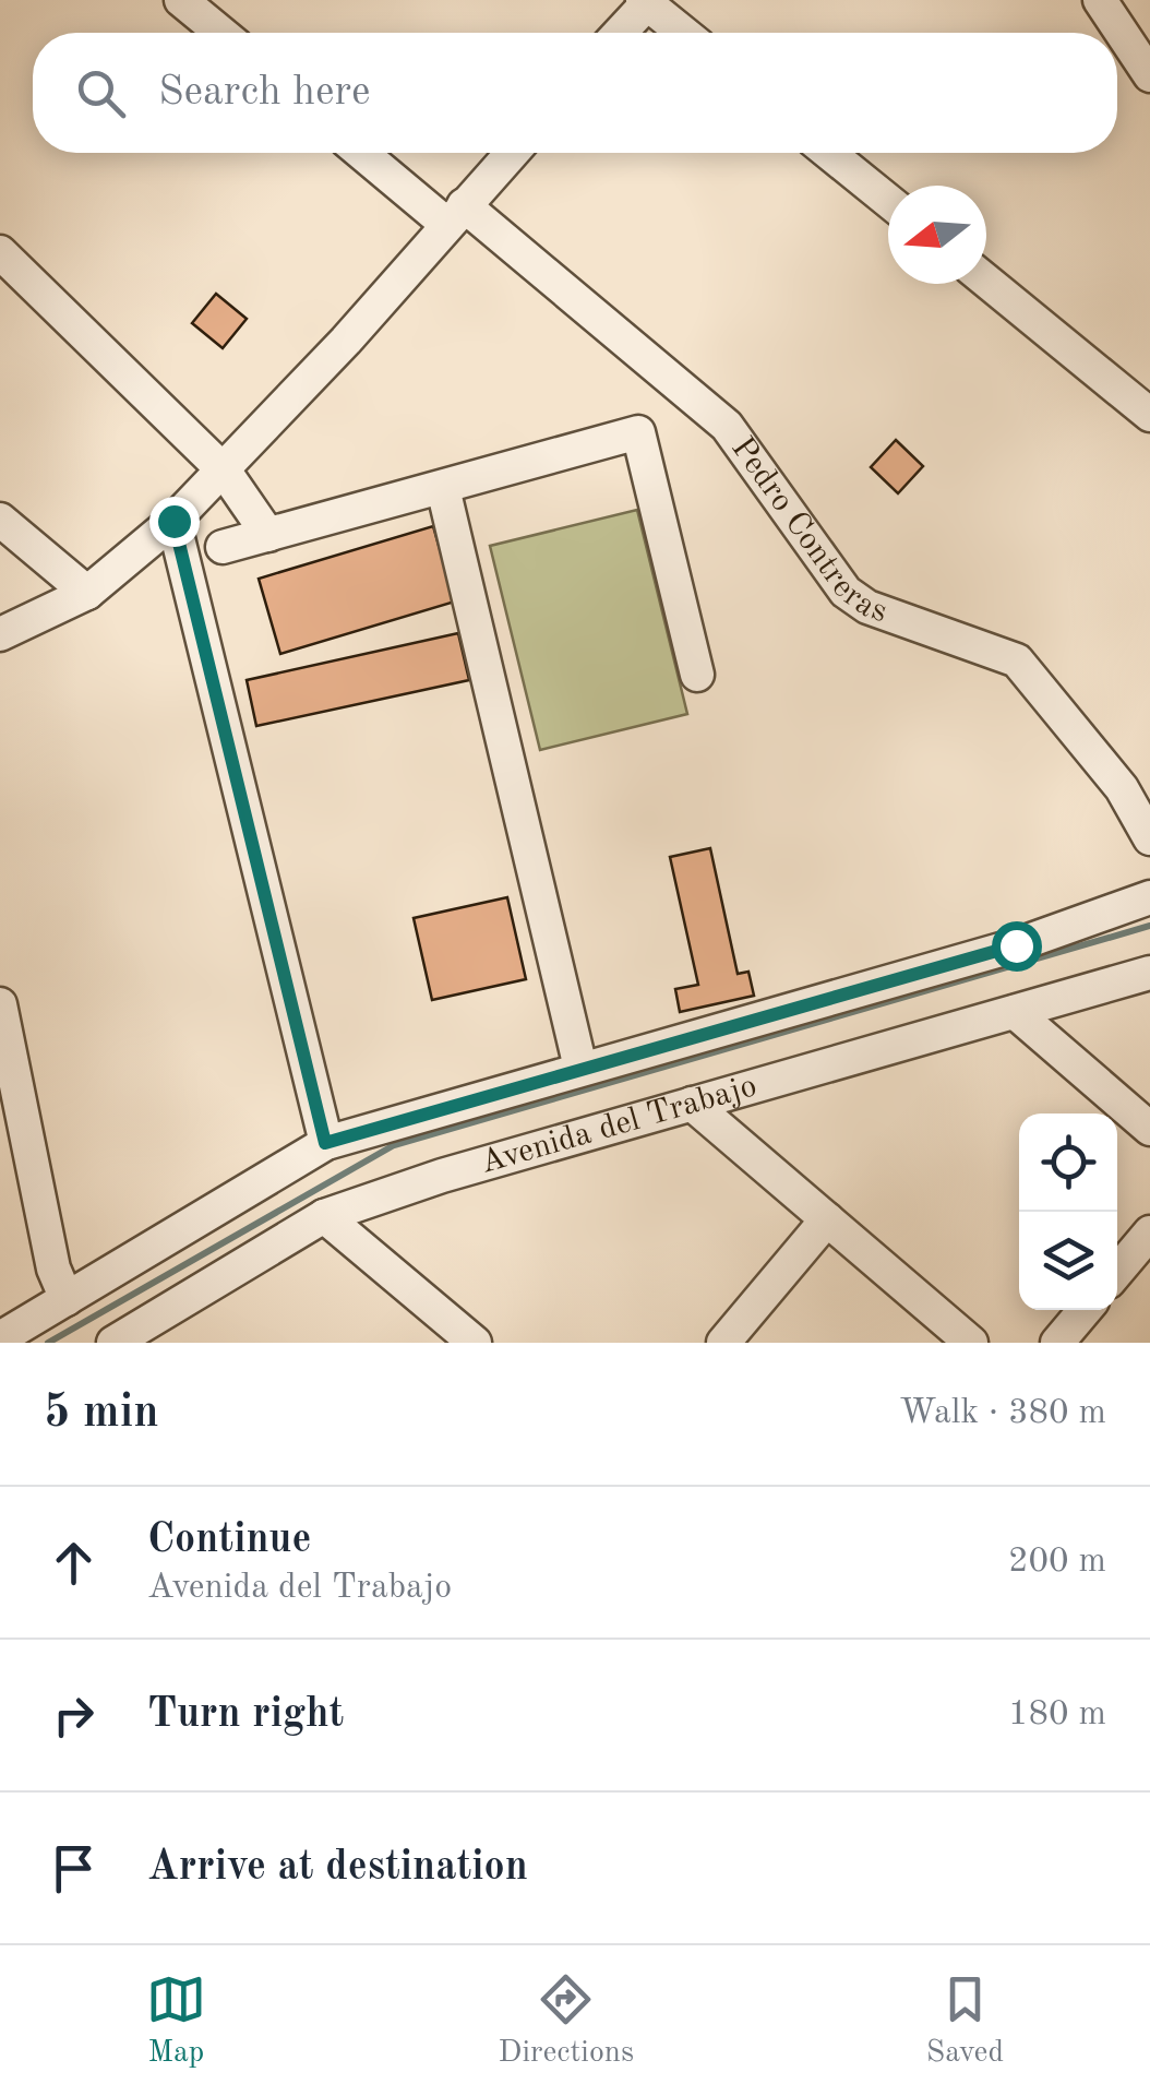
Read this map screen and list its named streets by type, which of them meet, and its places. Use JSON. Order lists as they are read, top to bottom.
{
  "streets": {
    "street": ["Pedro Contreras", "Avenida del Trabajo"]
  },
  "north": "left",
  "page": {
    "search": "Search here",
    "heading": ["5 min", "Walk · 380 m"],
    "list": [
      ["Continue", "Avenida del Trabajo", "200 m"],
      ["Turn right", "180 m"],
      "Arrive at destination"
    ],
    "nav": ["Map", "Directions", "Saved"]
  }
}
